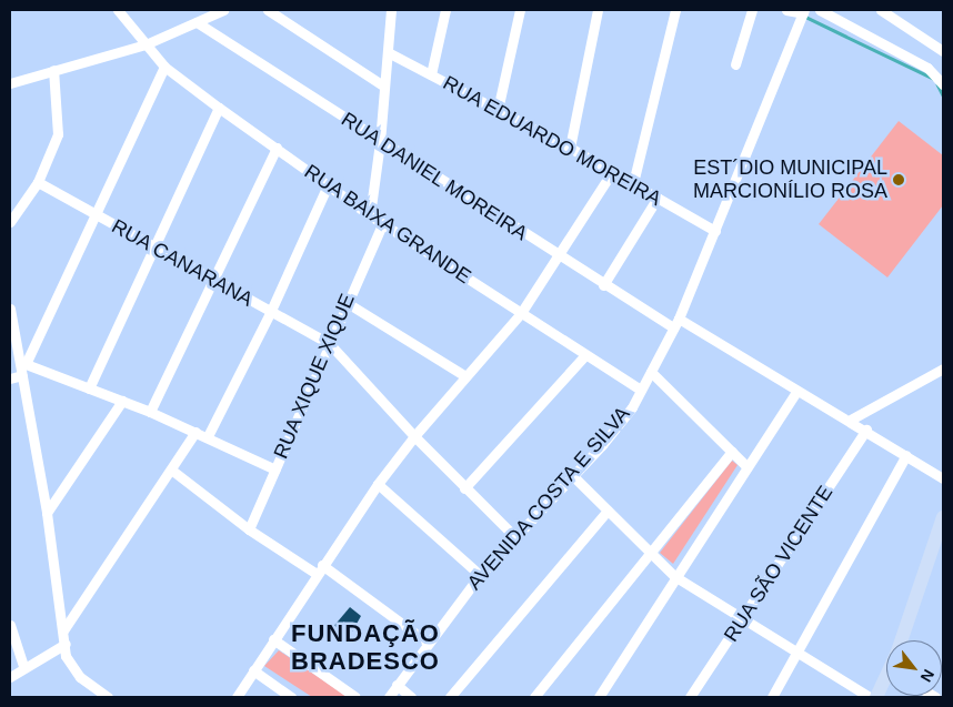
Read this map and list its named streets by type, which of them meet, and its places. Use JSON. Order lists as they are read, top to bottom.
{
  "streets": {
    "street": [
      "RUA EDUARDO MOREIRA",
      "RUA DANIEL MOREIRA",
      "RUA BAIXA GRANDE",
      "RUA CANARANA",
      "RUA XIQUE XIQUE",
      "AVENIDA COSTA E SILVA",
      "RUA SÃO VICENTE"
    ]
  },
  "crossings": [
    ["RUA EDUARDO MOREIRA", "AVENIDA COSTA E SILVA"],
    ["RUA DANIEL MOREIRA", "AVENIDA COSTA E SILVA"],
    ["RUA DANIEL MOREIRA", "RUA SÃO VICENTE"],
    ["RUA BAIXA GRANDE", "RUA XIQUE XIQUE"],
    ["RUA BAIXA GRANDE", "AVENIDA COSTA E SILVA"],
    ["RUA CANARANA", "RUA XIQUE XIQUE"]
  ],
  "districts": ["FUNDAÇÃO BRADESCO"],
  "places": ["EST´DIO MUNICIPAL MARCIONÍLIO ROSA"],
  "north": "bottom right"
}
